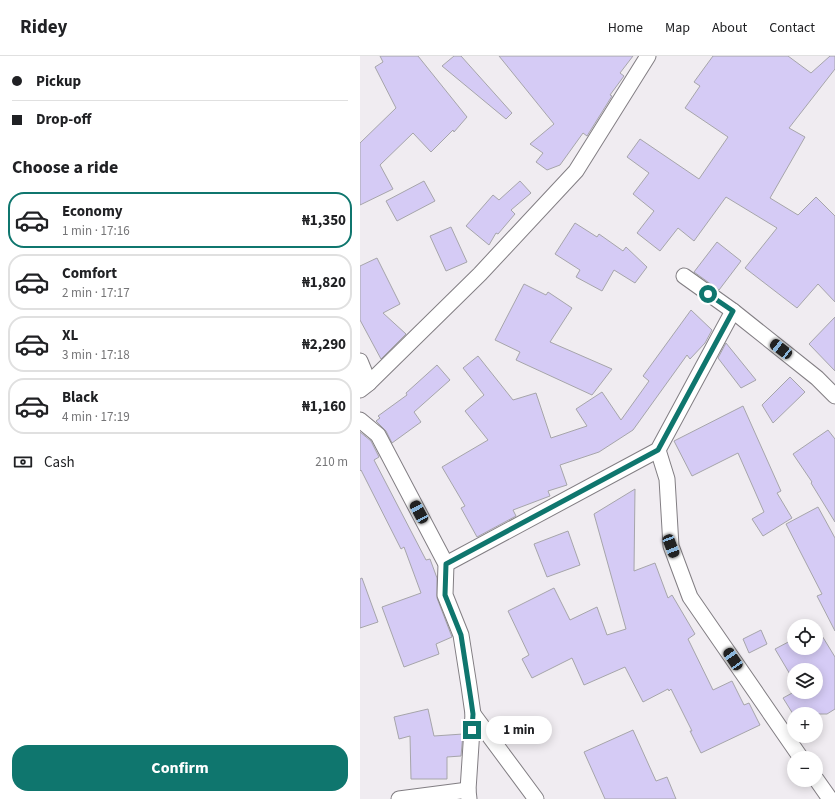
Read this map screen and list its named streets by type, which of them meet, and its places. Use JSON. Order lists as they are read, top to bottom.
{
  "page": {
    "header": "Ridey",
    "nav": [
      "Home",
      "Map",
      "About",
      "Contact"
    ],
    "banner": ["Pickup", "Drop-off"],
    "heading": "Choose a ride",
    "list": [
      {
        "name": "Economy",
        "note": "1 min · 17:16",
        "value": "₦1,350"
      },
      {
        "name": "Comfort",
        "note": "2 min · 17:17",
        "value": "₦1,820"
      },
      {
        "name": "XL",
        "note": "3 min · 17:18",
        "value": "₦2,290"
      },
      {
        "name": "Black",
        "note": "4 min · 17:19",
        "value": "₦1,160"
      }
    ],
    "pay": ["Cash", "210 m"],
    "map_buttons": ["+", "−"],
    "bubble": "1 min",
    "buttons": "Confirm"
  }
}
